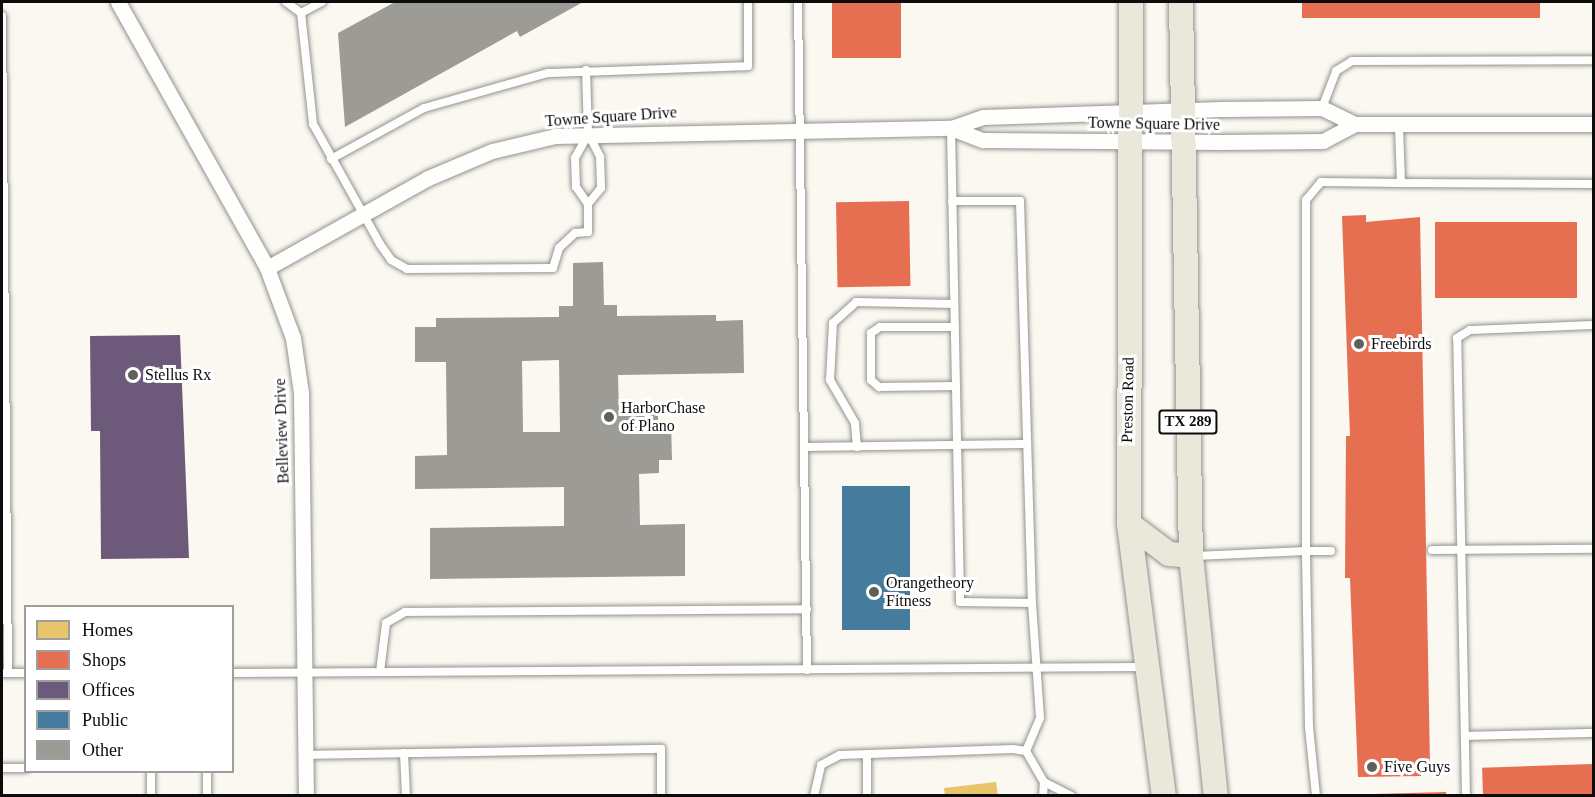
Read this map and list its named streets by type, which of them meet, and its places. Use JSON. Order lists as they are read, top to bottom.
{
  "streets": {
    "main road": ["Preston Road", "TX 289"],
    "street": ["Towne Square Drive", "Belleview Drive"]
  },
  "crossings": [
    ["Towne Square Drive", "Preston Road"],
    ["Towne Square Drive", "TX 289"],
    ["Towne Square Drive", "Belleview Drive"]
  ],
  "places": [
    "Freebirds",
    "Stellus Rx",
    "HarborChase of Plano",
    "Orangetheory Fitness",
    "Five Guys"
  ],
  "legend": [
    "Homes",
    "Shops",
    "Offices",
    "Public",
    "Other"
  ]
}
